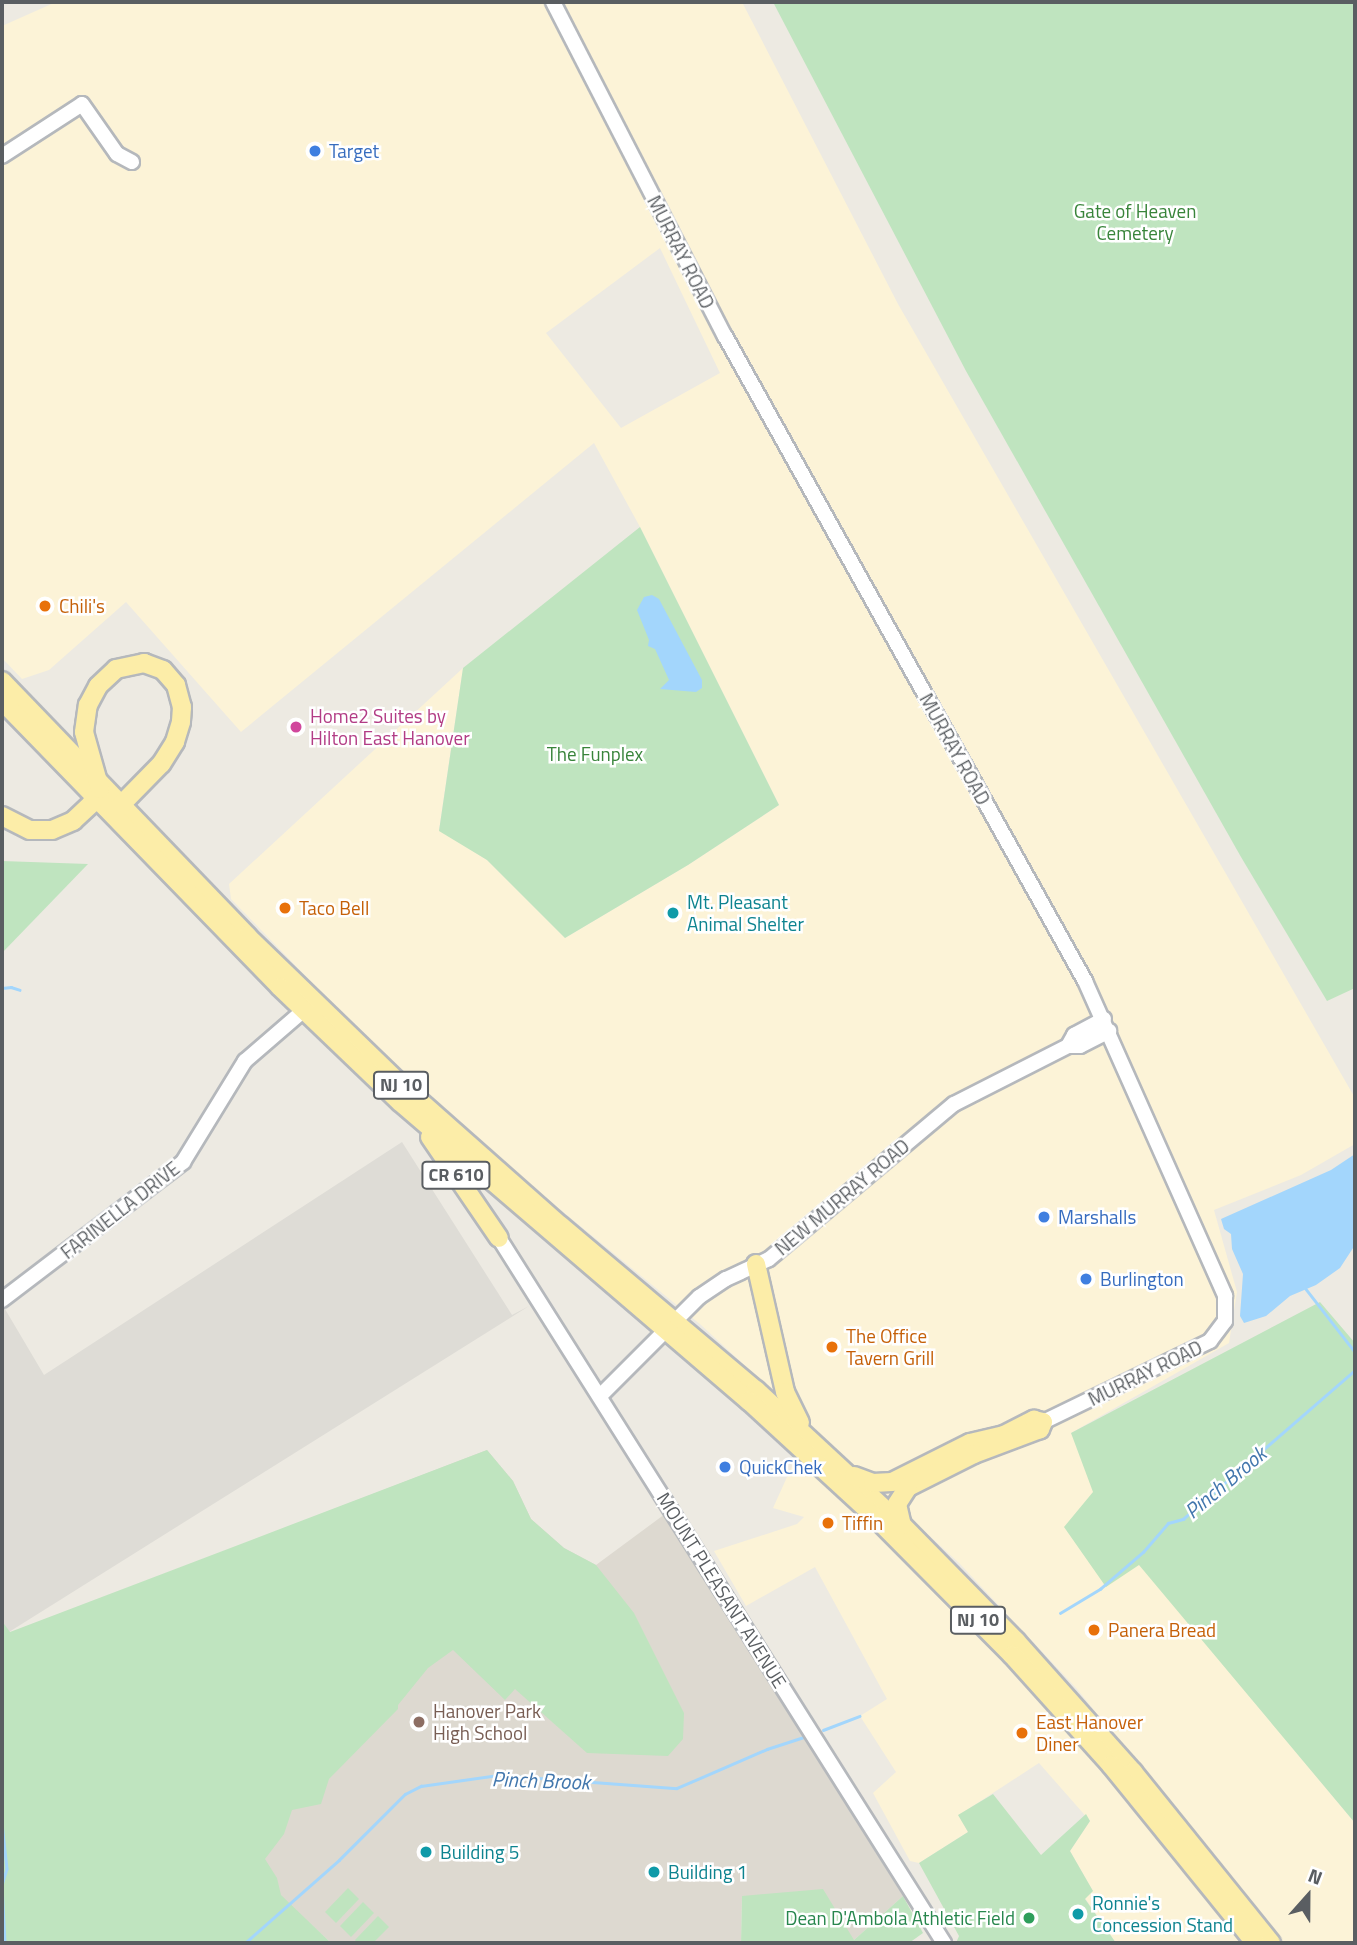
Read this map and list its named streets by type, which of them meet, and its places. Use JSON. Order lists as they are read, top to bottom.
{
  "streets": {
    "main road": ["NJ 10", "CR 610"],
    "street": [
      "MURRAY ROAD",
      "NEW MURRAY ROAD",
      "FARINELLA DRIVE",
      "MOUNT PLEASANT AVENUE"
    ]
  },
  "crossings": [
    ["MURRAY ROAD", "NEW MURRAY ROAD"],
    ["NJ 10", "CR 610"],
    ["NJ 10", "NEW MURRAY ROAD"],
    ["NJ 10", "FARINELLA DRIVE"],
    ["CR 610", "MOUNT PLEASANT AVENUE"],
    ["NEW MURRAY ROAD", "MOUNT PLEASANT AVENUE"]
  ],
  "water": ["Pinch Brook"],
  "parks": ["Gate of Heaven Cemetery", "The Funplex"],
  "places": [
    "Target",
    "Chili's",
    "Home2 Suites by Hilton East Hanover",
    "Taco Bell",
    "Mt. Pleasant Animal Shelter",
    "Marshalls",
    "Burlington",
    "The Office Tavern Grill",
    "QuickChek",
    "Tiffin",
    "Panera Bread",
    "Hanover Park High School",
    "East Hanover Diner",
    "Building 5",
    "Building 1",
    "Ronnie's Concession Stand",
    "Dean D'Ambola Athletic Field"
  ],
  "north": "top"
}
